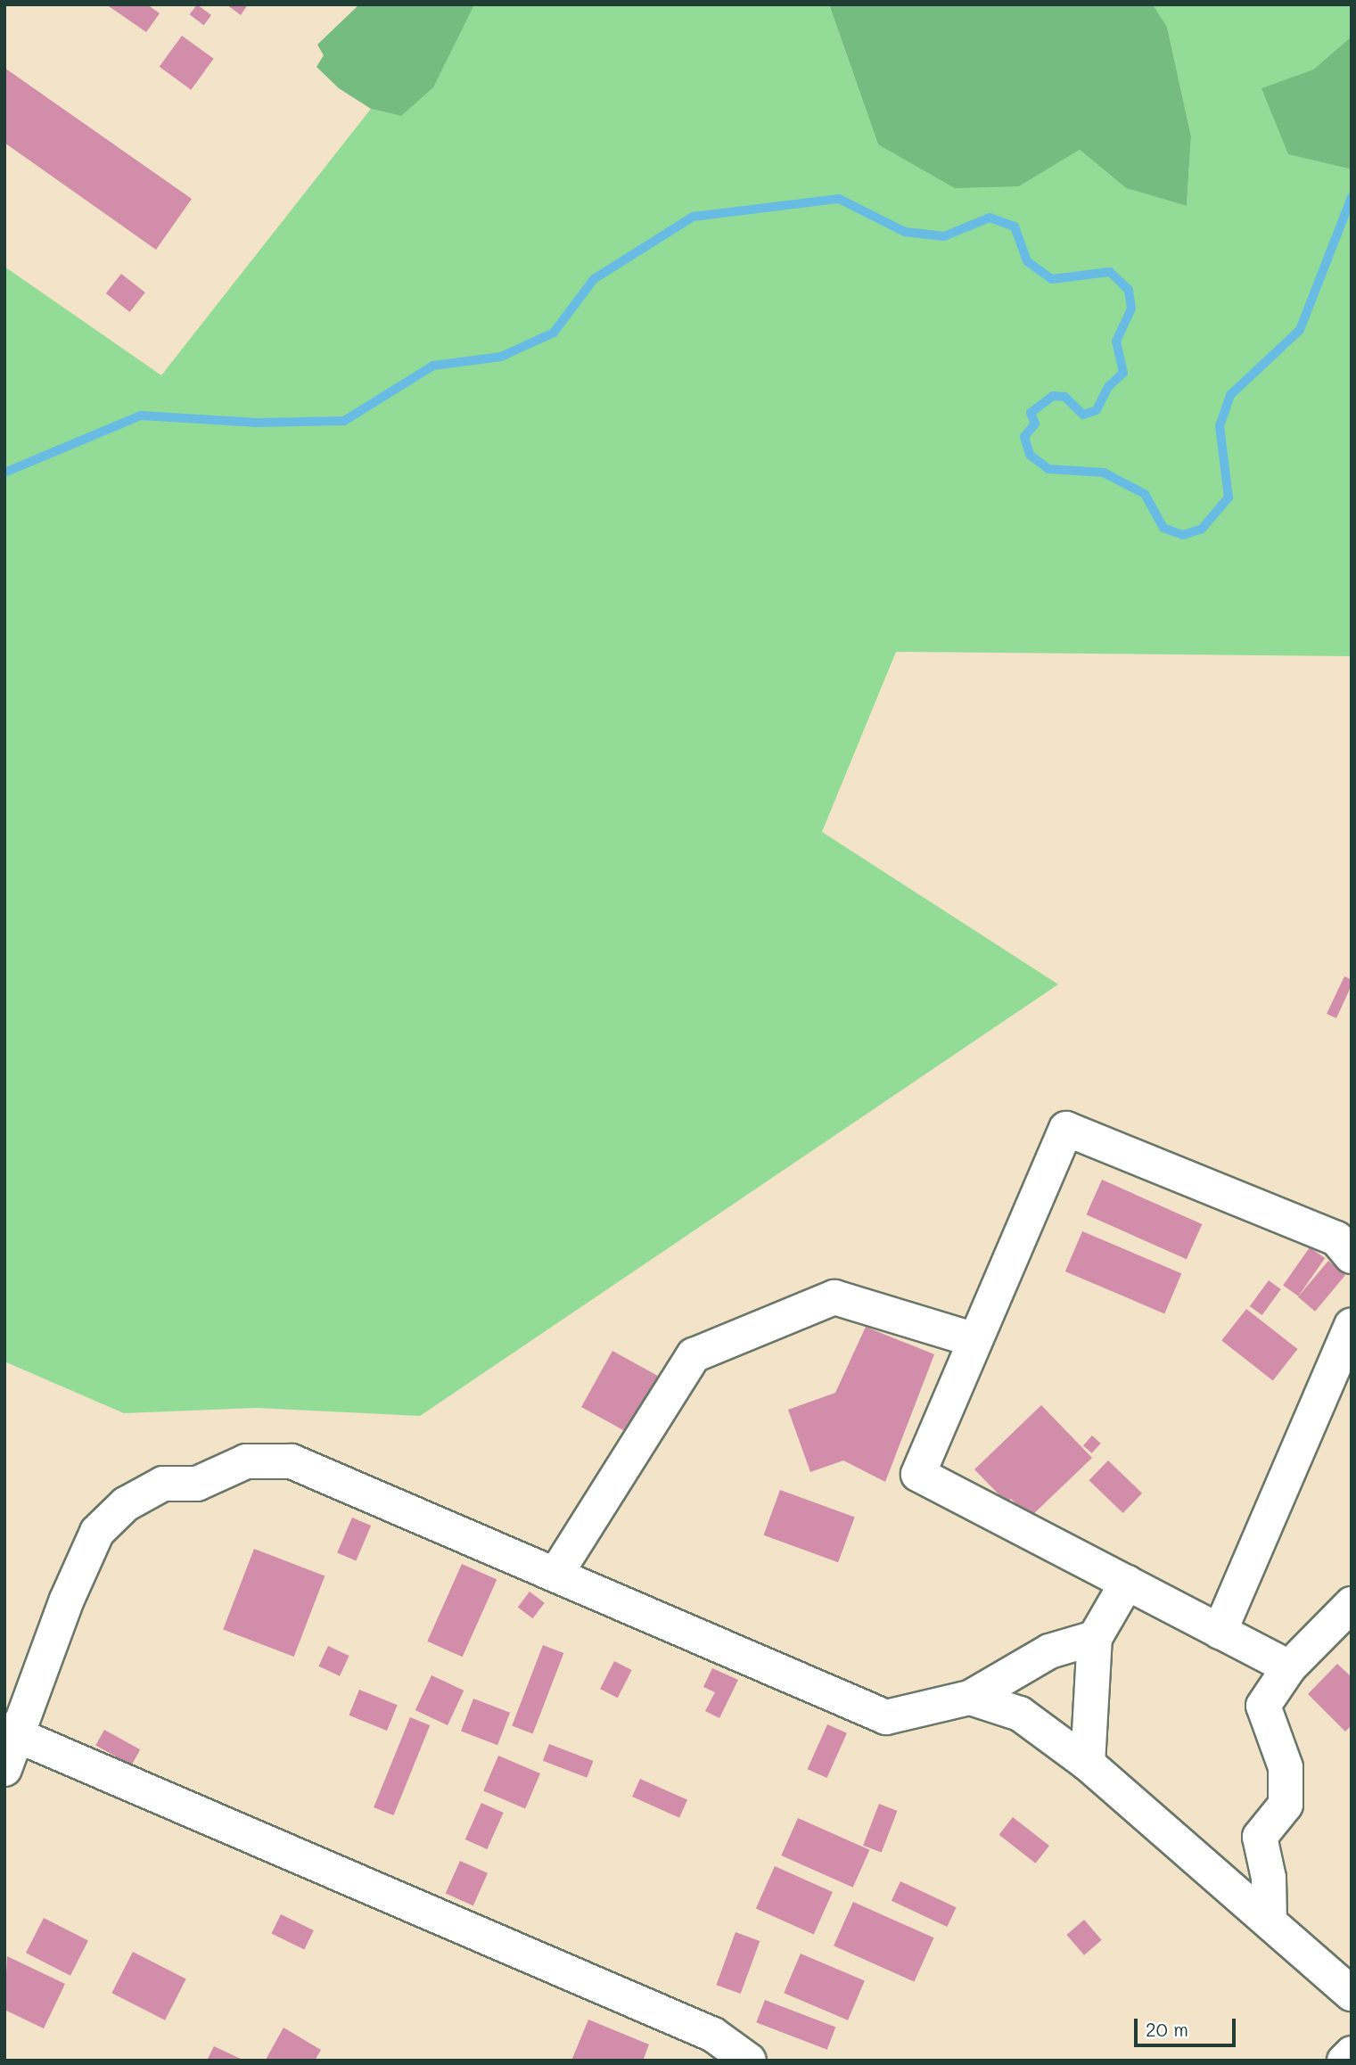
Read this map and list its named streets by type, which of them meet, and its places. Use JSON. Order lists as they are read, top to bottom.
{
  "scale_bar": "20 m"
}
